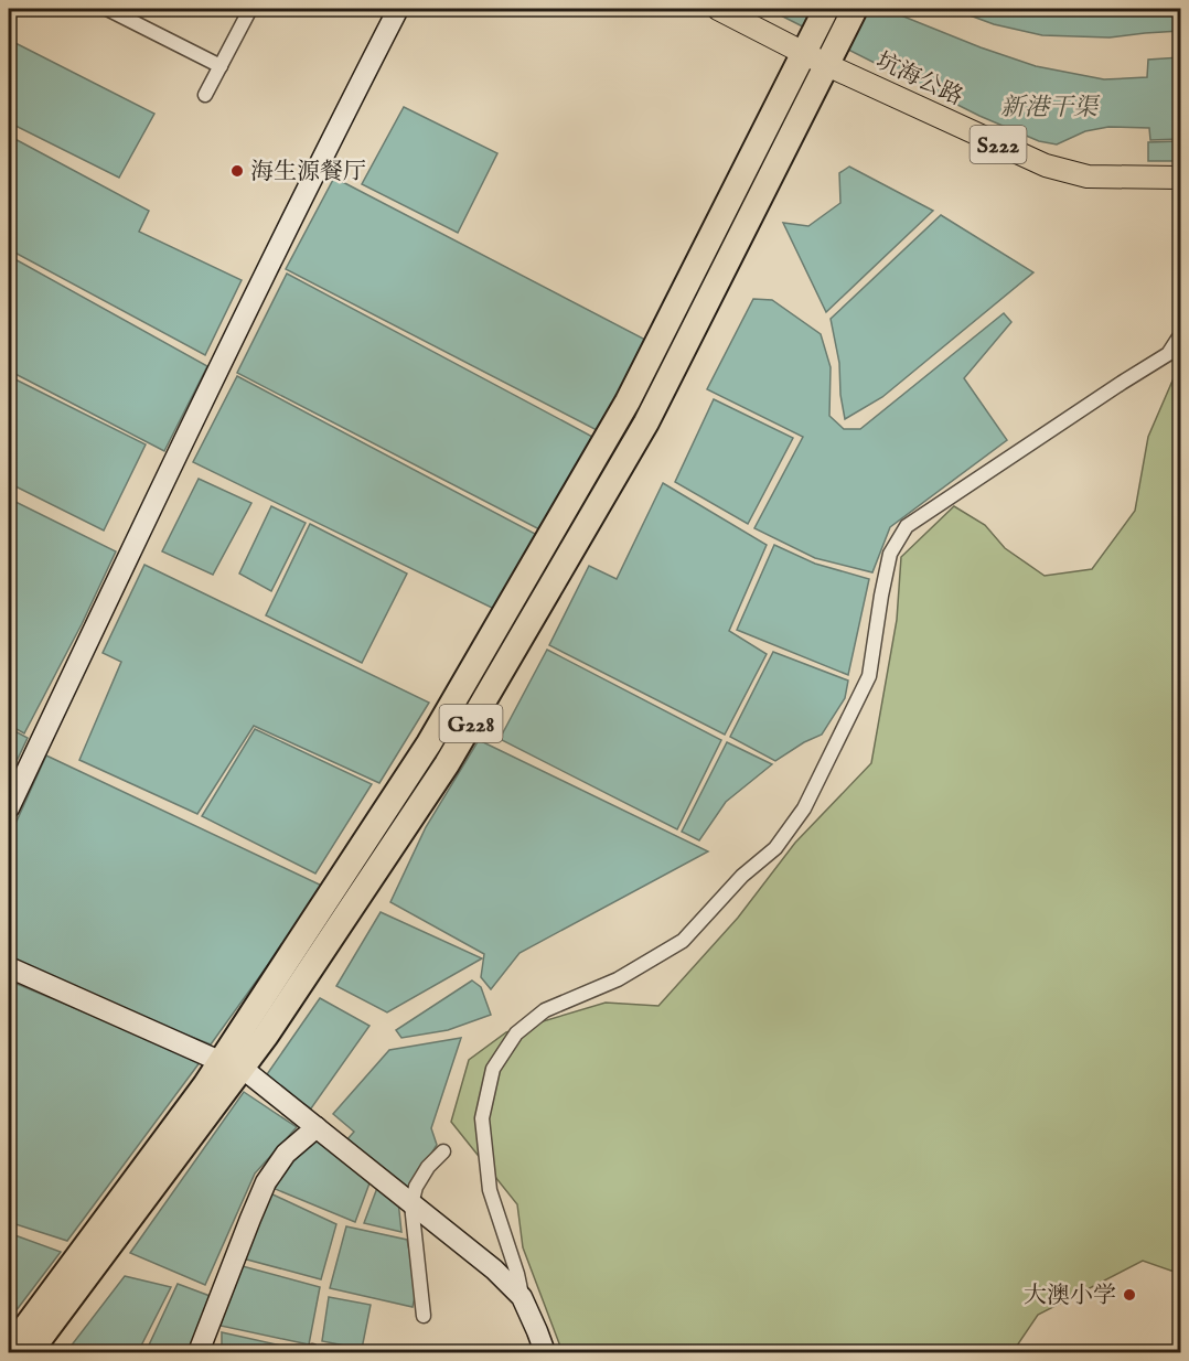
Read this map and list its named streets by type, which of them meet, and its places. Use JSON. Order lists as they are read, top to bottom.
{
  "streets": {
    "highway": ["G228"],
    "main road": ["坑海公路", "S222"]
  },
  "crossings": [
    ["坑海公路", "S222"],
    ["坑海公路", "G228"],
    ["S222", "G228"]
  ],
  "water": ["新港干渠"],
  "places": ["海生源餐厅", "大澳小学"]
}
